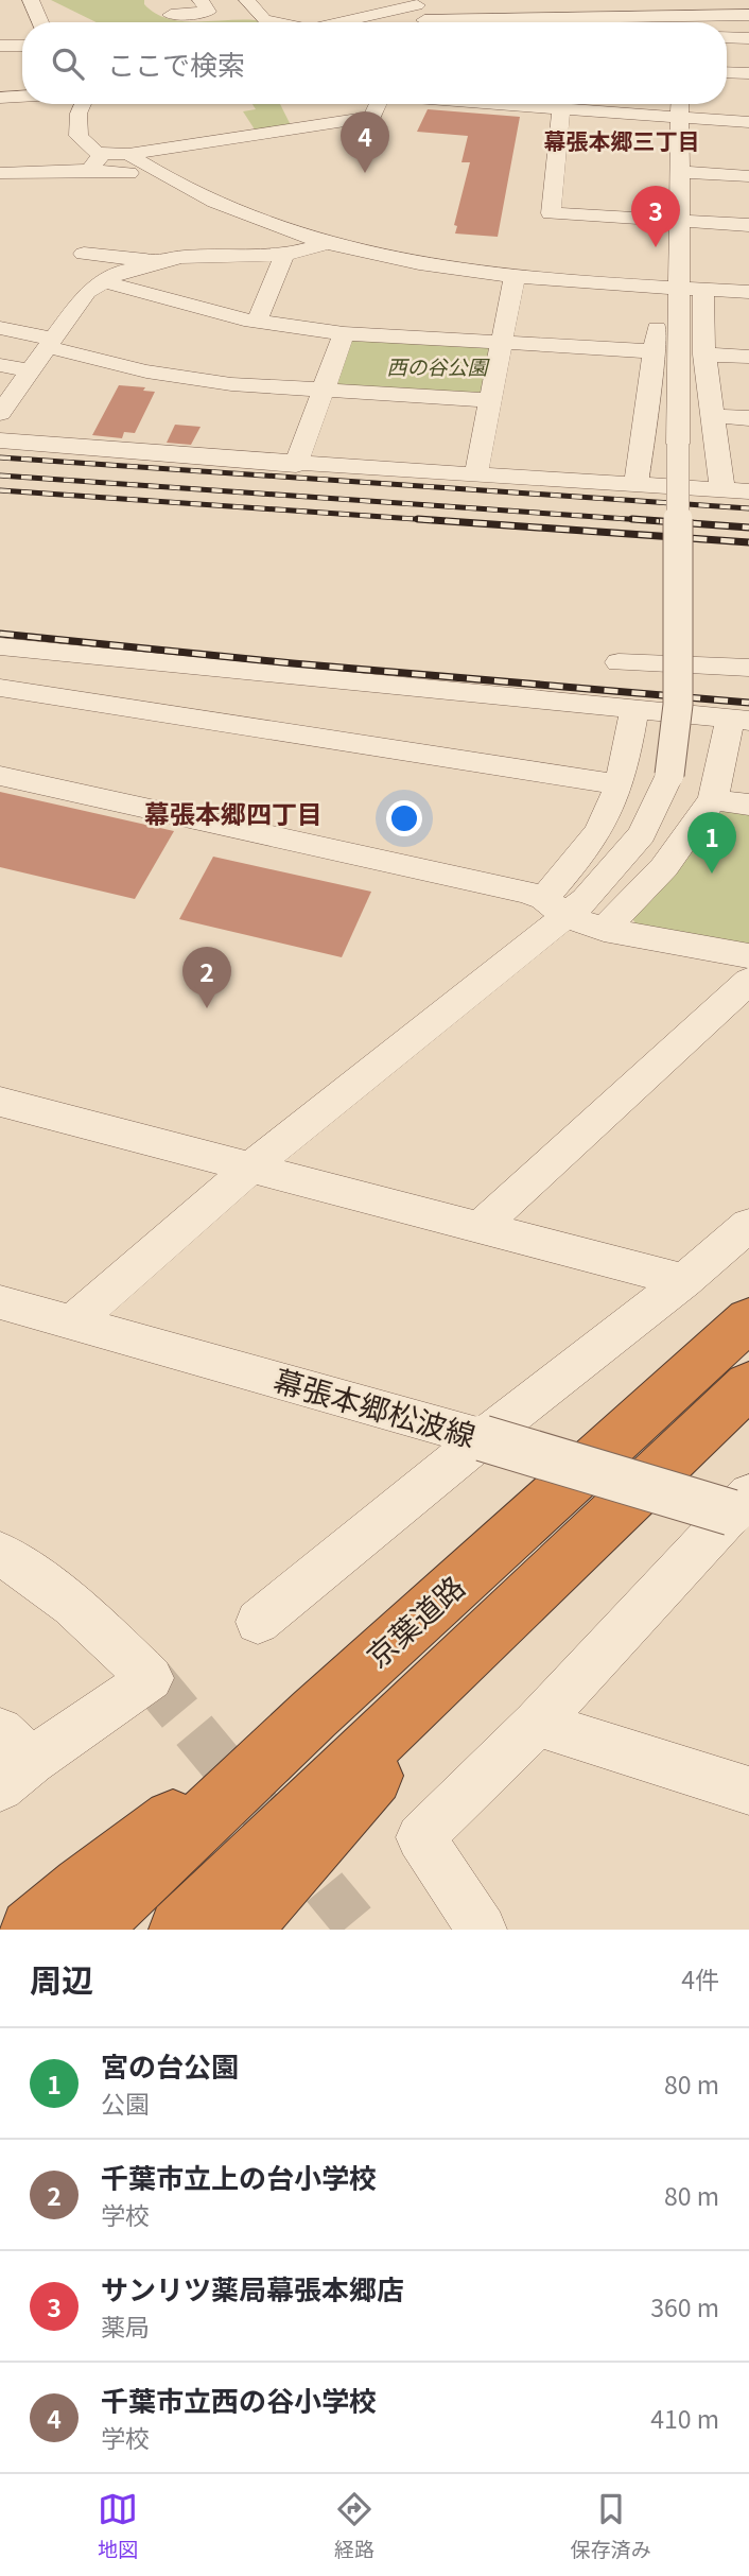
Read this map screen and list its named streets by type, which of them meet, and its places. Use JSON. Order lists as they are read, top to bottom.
{
  "streets": {
    "highway": ["京葉道路"],
    "street": ["幕張本郷松波線"]
  },
  "districts": ["幕張本郷三丁目", "幕張本郷四丁目"],
  "parks": ["西の谷公園"],
  "page": {
    "search": "ここで検索",
    "pins": [
      "4",
      "3",
      "1",
      "2"
    ],
    "heading": ["周辺", "4件"],
    "list": [
      {
        "mark": "1",
        "name": "宮の台公園",
        "note": "公園",
        "value": "80 m"
      },
      {
        "mark": "2",
        "name": "千葉市立上の台小学校",
        "note": "学校",
        "value": "80 m"
      },
      {
        "mark": "3",
        "name": "サンリツ薬局幕張本郷店",
        "note": "薬局",
        "value": "360 m"
      },
      {
        "mark": "4",
        "name": "千葉市立西の谷小学校",
        "note": "学校",
        "value": "410 m"
      }
    ],
    "nav": ["地図", "経路", "保存済み"]
  }
}
